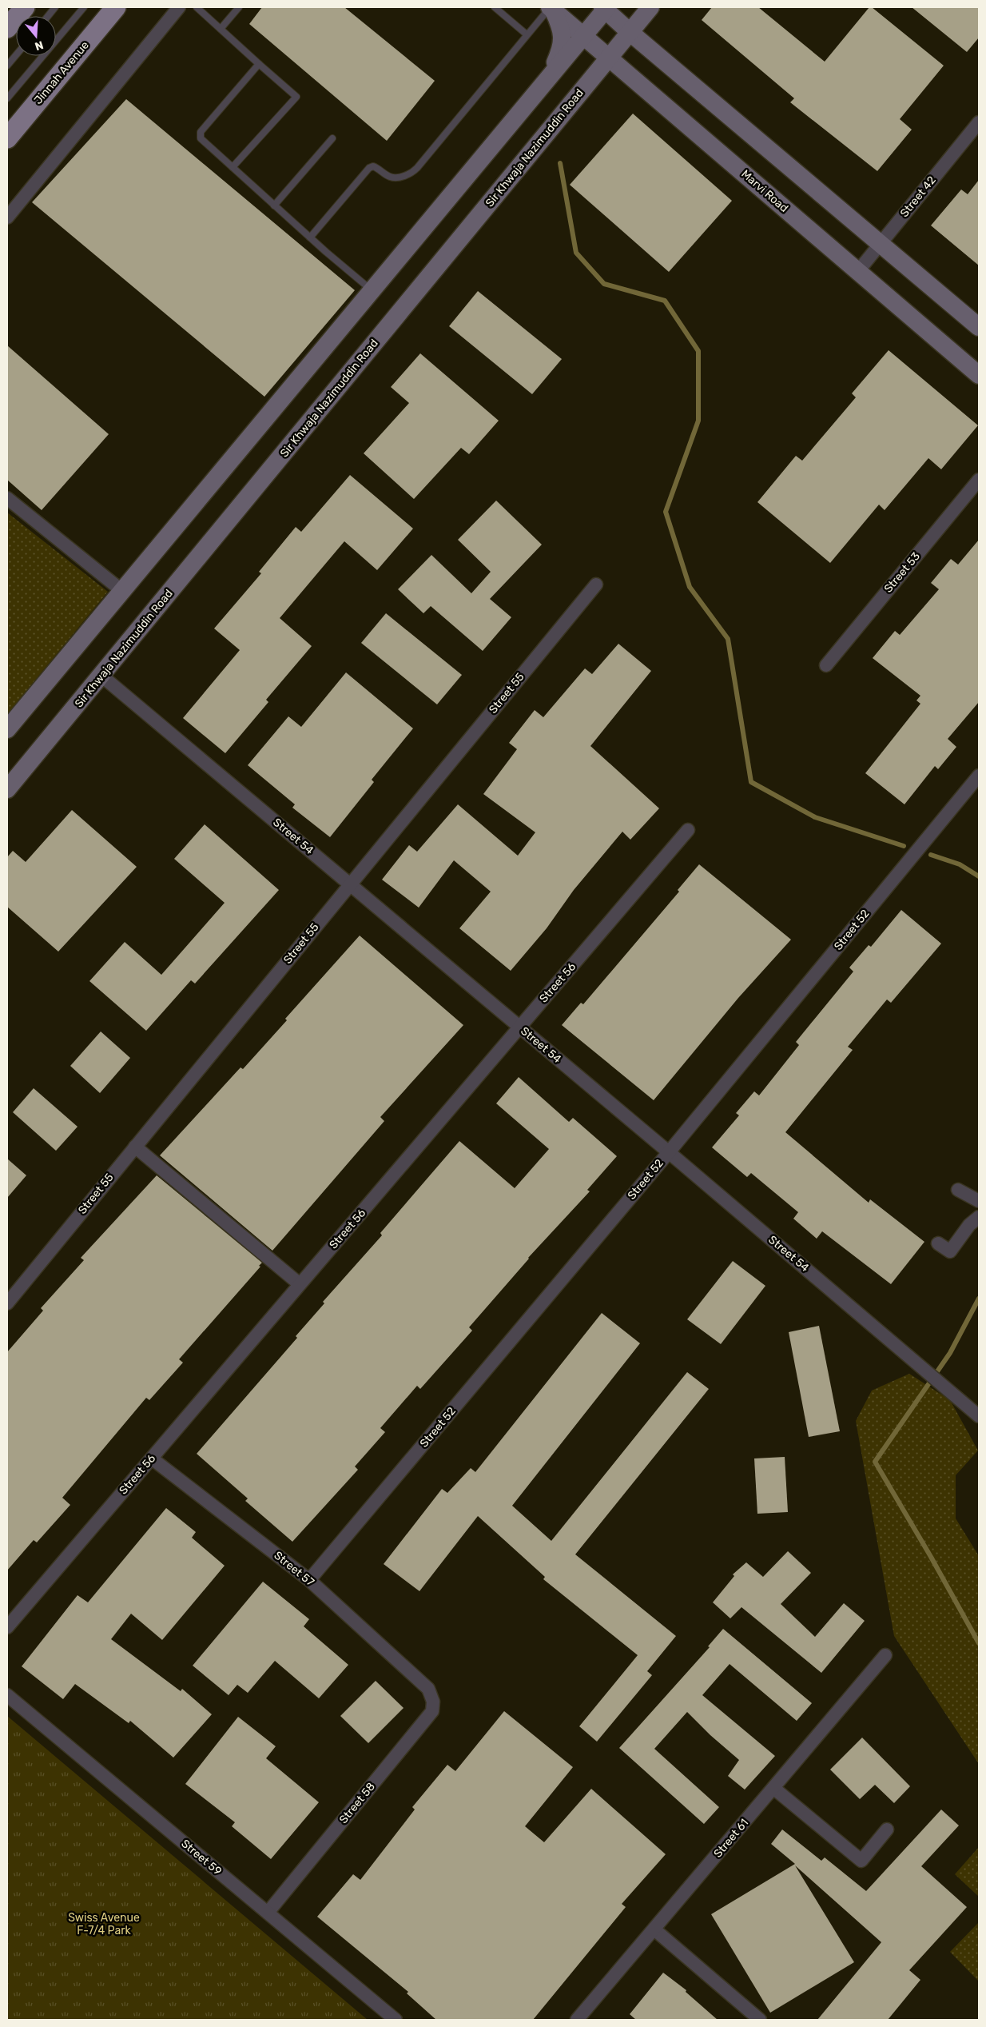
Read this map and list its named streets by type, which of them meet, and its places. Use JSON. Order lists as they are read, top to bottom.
{
  "streets": {
    "main road": ["Jinnah Avenue", "Sir Khwaja Nazimuddin Road", "Marvi Road"],
    "street": [
      "Street 42",
      "Street 53",
      "Street 55",
      "Street 54",
      "Street 52",
      "Street 56",
      "Street 57",
      "Street 58",
      "Street 61",
      "Street 59"
    ]
  },
  "crossings": [
    ["Sir Khwaja Nazimuddin Road", "Marvi Road"],
    ["Sir Khwaja Nazimuddin Road", "Street 54"],
    ["Marvi Road", "Street 42"],
    ["Street 55", "Street 54"],
    ["Street 54", "Street 52"],
    ["Street 54", "Street 56"],
    ["Street 52", "Street 57"],
    ["Street 56", "Street 57"],
    ["Street 57", "Street 58"],
    ["Street 58", "Street 59"]
  ],
  "parks": ["Swiss Avenue F-7/4 Park"],
  "north": "bottom"
}
